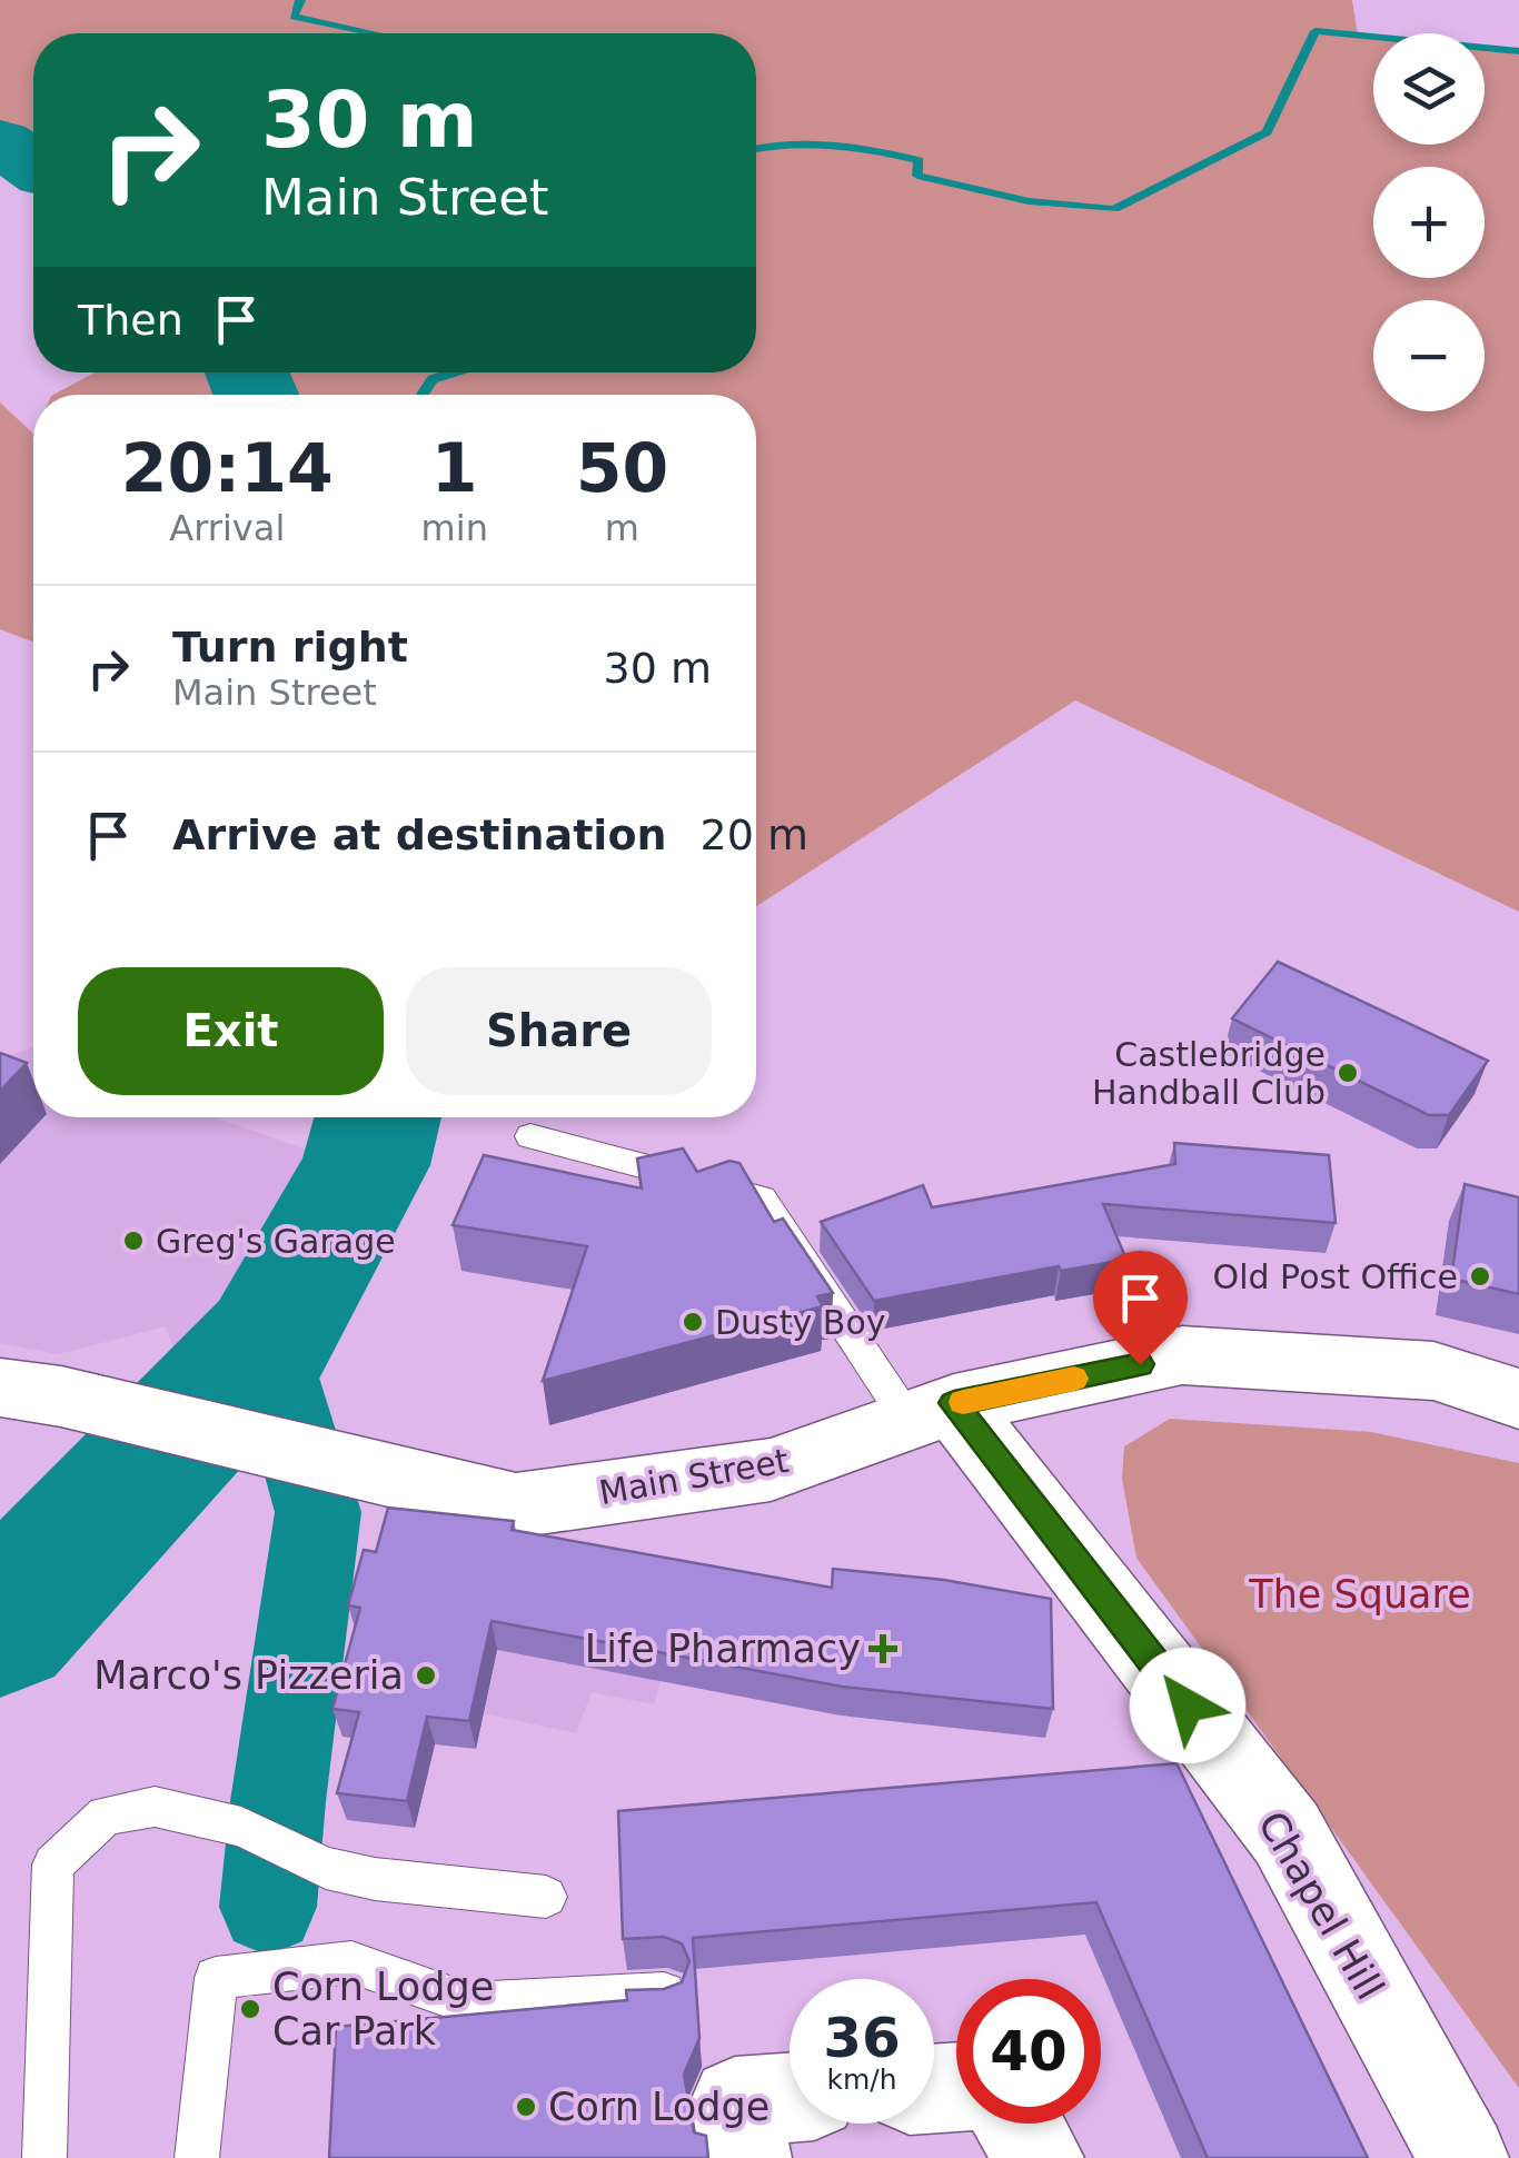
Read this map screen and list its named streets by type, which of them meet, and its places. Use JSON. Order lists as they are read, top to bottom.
{
  "streets": {
    "street": ["Main Street", "Chapel Hill"]
  },
  "crossings": [
    ["Main Street", "Chapel Hill"]
  ],
  "parks": ["The Square"],
  "places": {
    "other": [
      "Castlebridge Handball Club",
      "Greg's Garage",
      "Old Post Office",
      "Dusty Boy",
      "Marco's Pizzeria",
      "Corn Lodge Car Park",
      "Corn Lodge"
    ],
    "health": ["Life Pharmacy"]
  },
  "page": {
    "map_buttons": ["+", "−"],
    "turn": ["30 m", "Main Street"],
    "then": "Then",
    "eta": [
      "20:14",
      "Arrival",
      "1",
      "min",
      "50",
      "m"
    ],
    "list": [
      {
        "name": "Turn right",
        "note": "Main Street",
        "value": "30 m"
      },
      {
        "name": "Arrive at destination",
        "value": "20 m"
      }
    ],
    "buttons": ["Exit", "Share"],
    "speed": "36 km/h",
    "limit": "40"
  }
}
